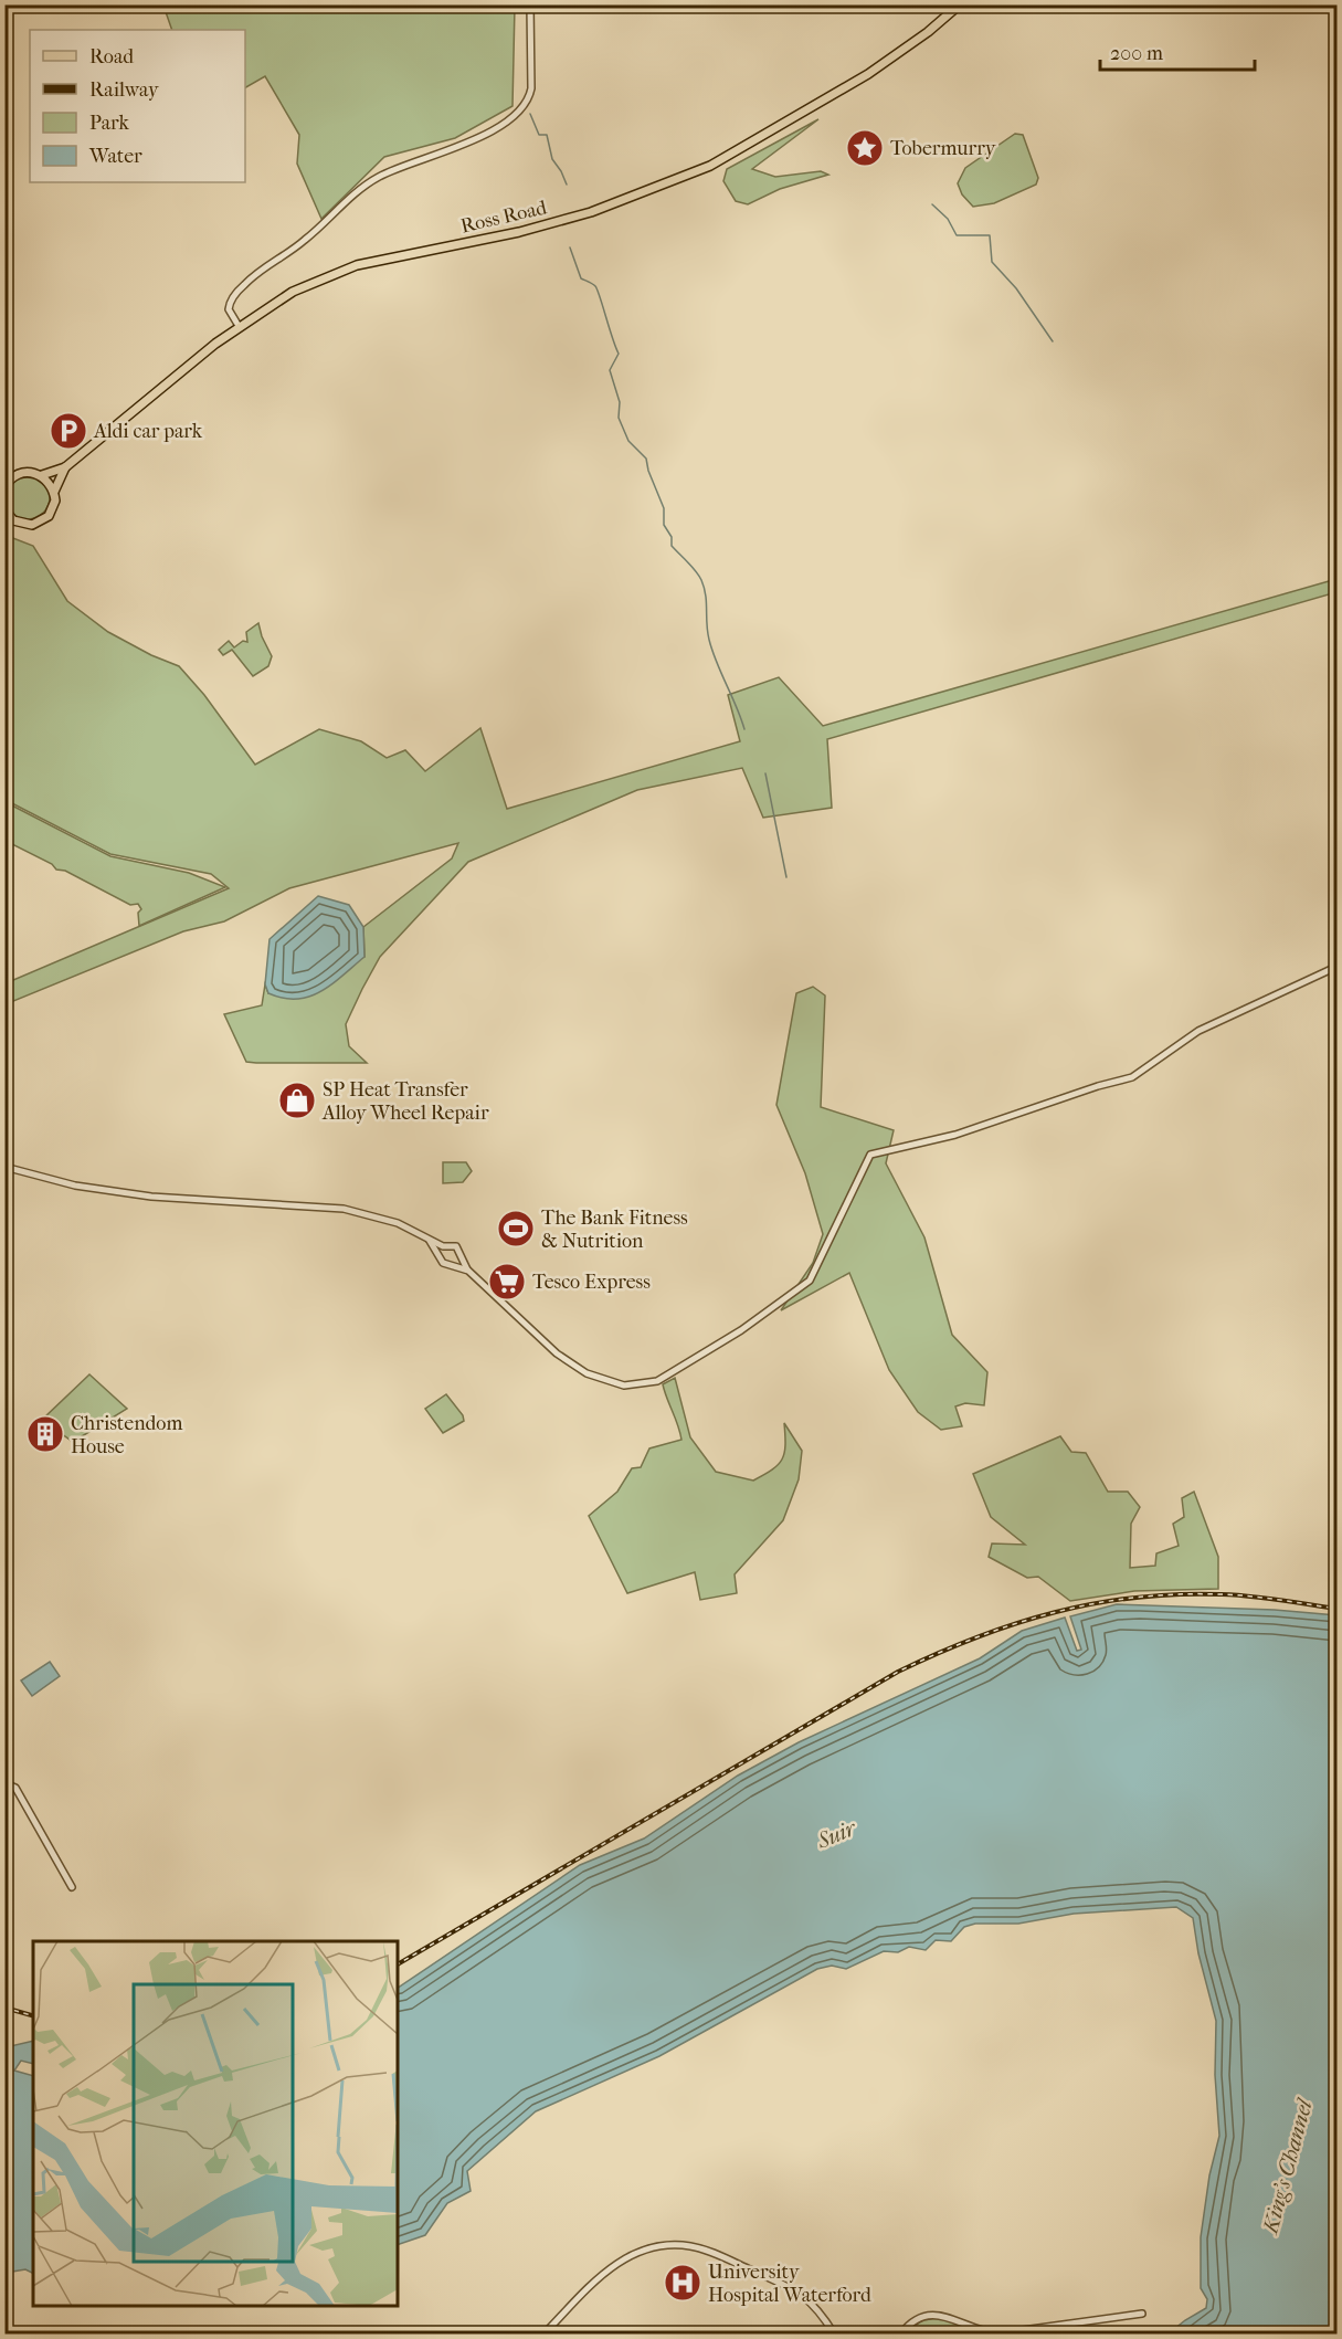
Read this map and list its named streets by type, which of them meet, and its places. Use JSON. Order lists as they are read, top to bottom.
{
  "streets": {
    "main road": ["Ross Road"]
  },
  "water": ["Suir", "King's Channel"],
  "places": {
    "place": ["Tobermurry"],
    "parking": ["Aldi car park"],
    "shop": ["SP Heat Transfer Alloy Wheel Repair"],
    "sports": ["The Bank Fitness & Nutrition"],
    "supermarket": ["Tesco Express"],
    "building": ["Christendom House"],
    "hospital": ["University Hospital Waterford"]
  },
  "legend": [
    "Road",
    "Railway",
    "Park",
    "Water"
  ],
  "scale_bar": "200 m"
}
